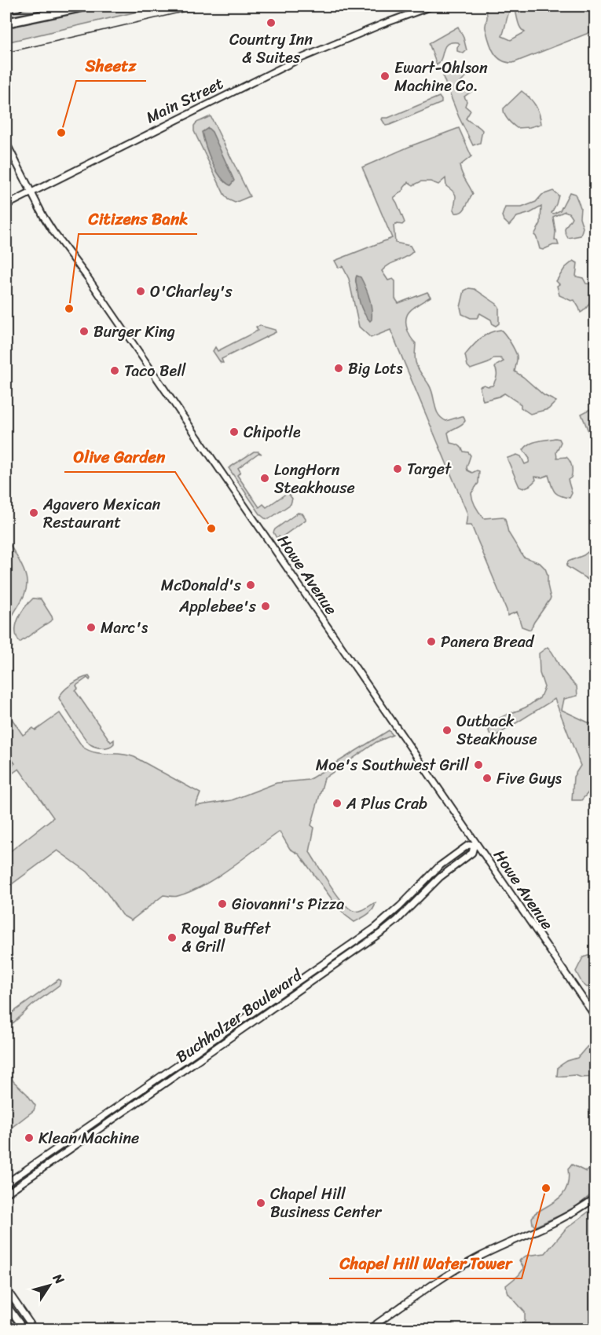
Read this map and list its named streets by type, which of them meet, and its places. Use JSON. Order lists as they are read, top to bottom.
{
  "streets": {
    "street": ["Main Street", "Howe Avenue", "Buchholzer Boulevard"]
  },
  "crossings": [
    ["Main Street", "Howe Avenue"],
    ["Howe Avenue", "Buchholzer Boulevard"]
  ],
  "places": [
    "Country Inn & Suites",
    "Ewart-Ohlson Machine Co.",
    "Sheetz",
    "O'Charley's",
    "Citizens Bank",
    "Burger King",
    "Big Lots",
    "Taco Bell",
    "Chipotle",
    "Target",
    "LongHorn Steakhouse",
    "Agavero Mexican Restaurant",
    "Olive Garden",
    "McDonald's",
    "Applebee's",
    "Marc's",
    "Panera Bread",
    "Outback Steakhouse",
    "Moe's Southwest Grill",
    "Five Guys",
    "A Plus Crab",
    "Giovanni's Pizza",
    "Royal Buffet & Grill",
    "Klean Machine",
    "Chapel Hill Water Tower",
    "Chapel Hill Business Center"
  ],
  "north": "top right"
}
